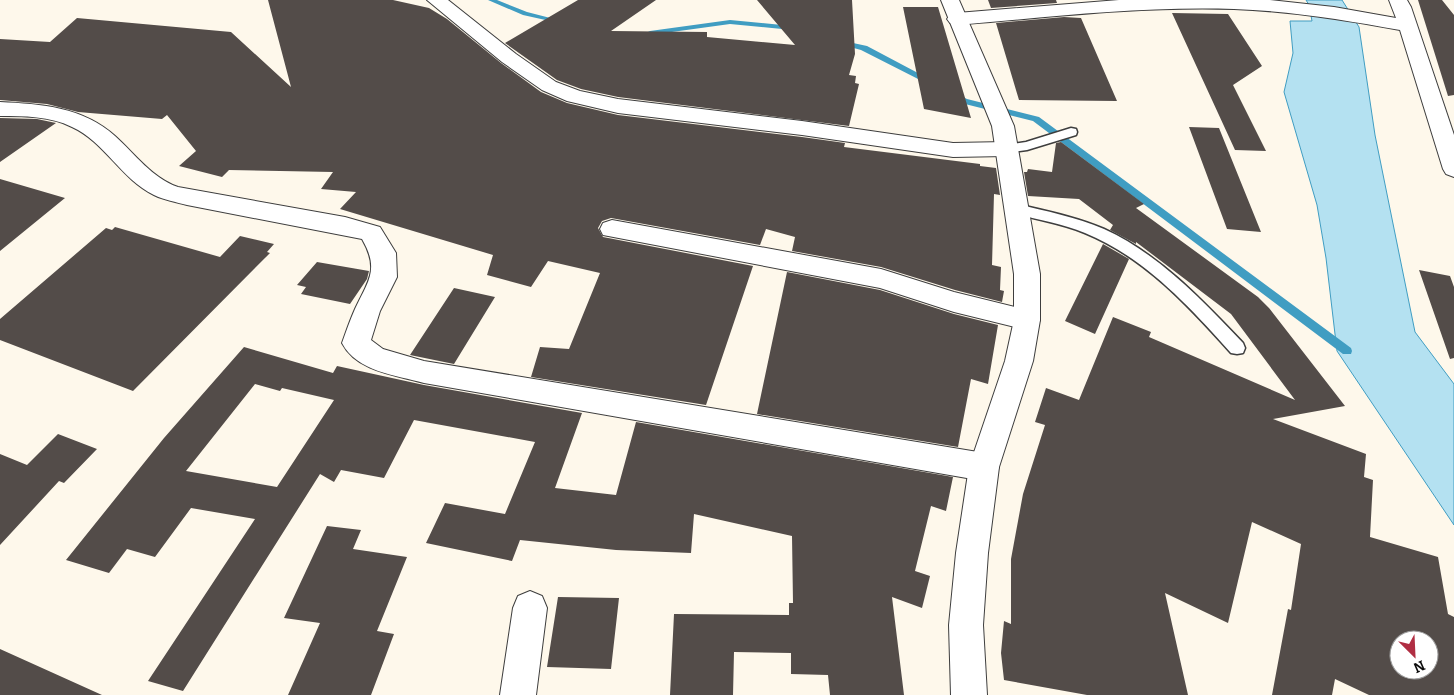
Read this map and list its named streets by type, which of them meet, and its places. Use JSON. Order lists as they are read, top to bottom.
{
  "north": "bottom right"
}
